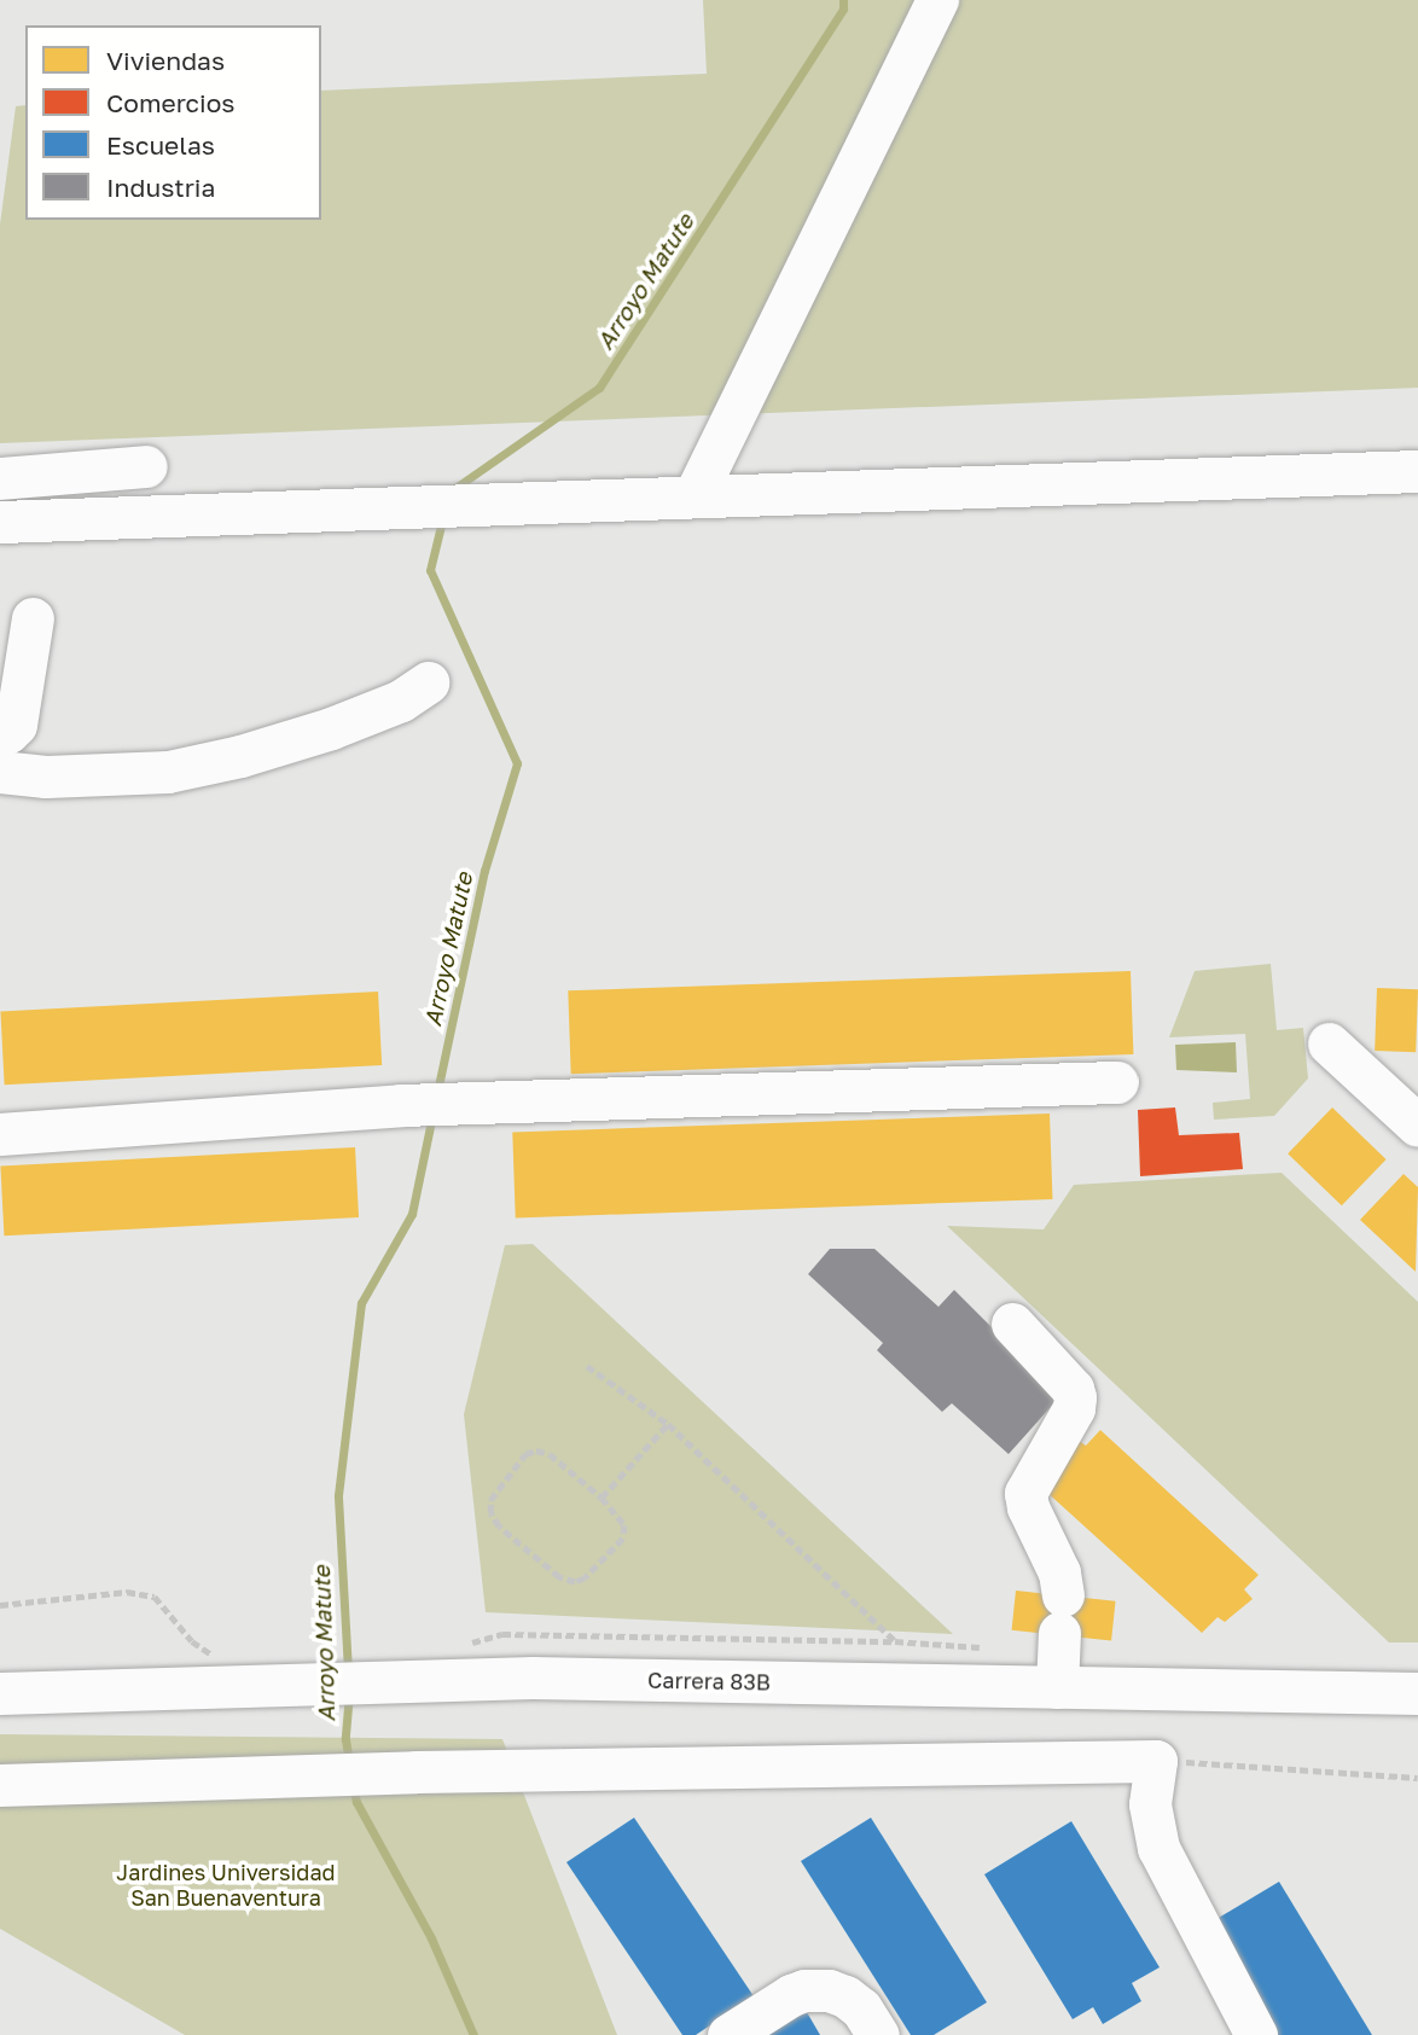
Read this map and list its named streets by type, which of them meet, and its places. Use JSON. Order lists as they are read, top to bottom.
{
  "streets": {
    "street": ["Carrera 83B"]
  },
  "water": ["Arroyo Matute"],
  "parks": ["Jardines Universidad San Buenaventura"],
  "legend": [
    "Viviendas",
    "Comercios",
    "Escuelas",
    "Industria"
  ]
}
